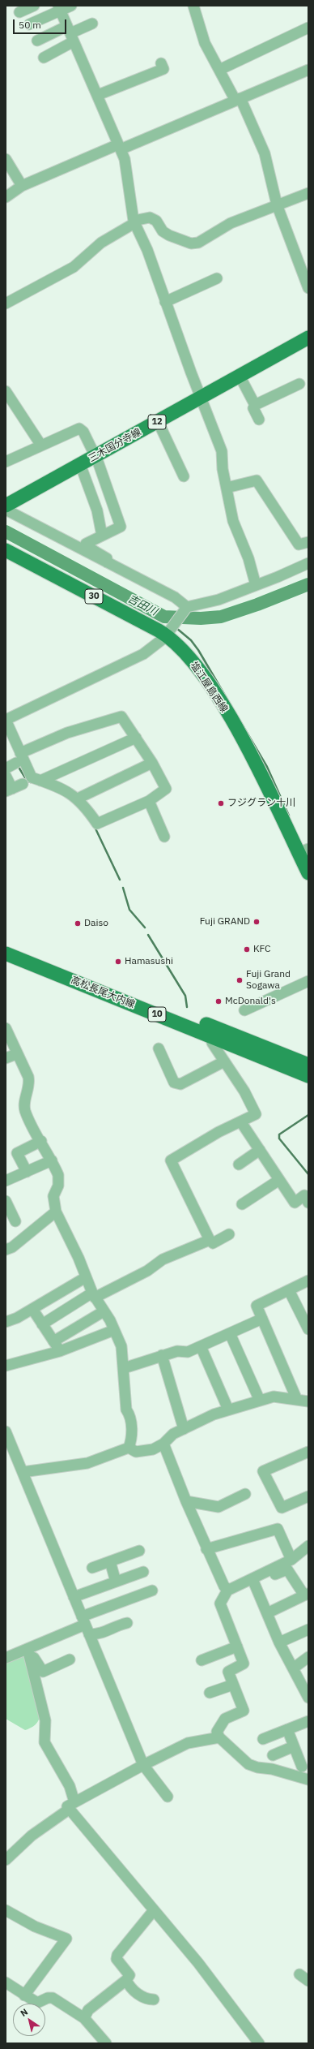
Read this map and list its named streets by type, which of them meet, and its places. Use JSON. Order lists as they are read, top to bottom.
{
  "streets": {
    "main road": [
      "12",
      "三木国分寺線",
      "30",
      "塩江屋島西線",
      "高松長尾大内線",
      "10"
    ]
  },
  "water": ["吉田川"],
  "places": [
    "フジグラン十川",
    "Fuji GRAND",
    "Daiso",
    "KFC",
    "Hamasushi",
    "Fuji Grand Sogawa",
    "McDonald's"
  ],
  "scale_bar": "50 m",
  "north": "top left"
}
